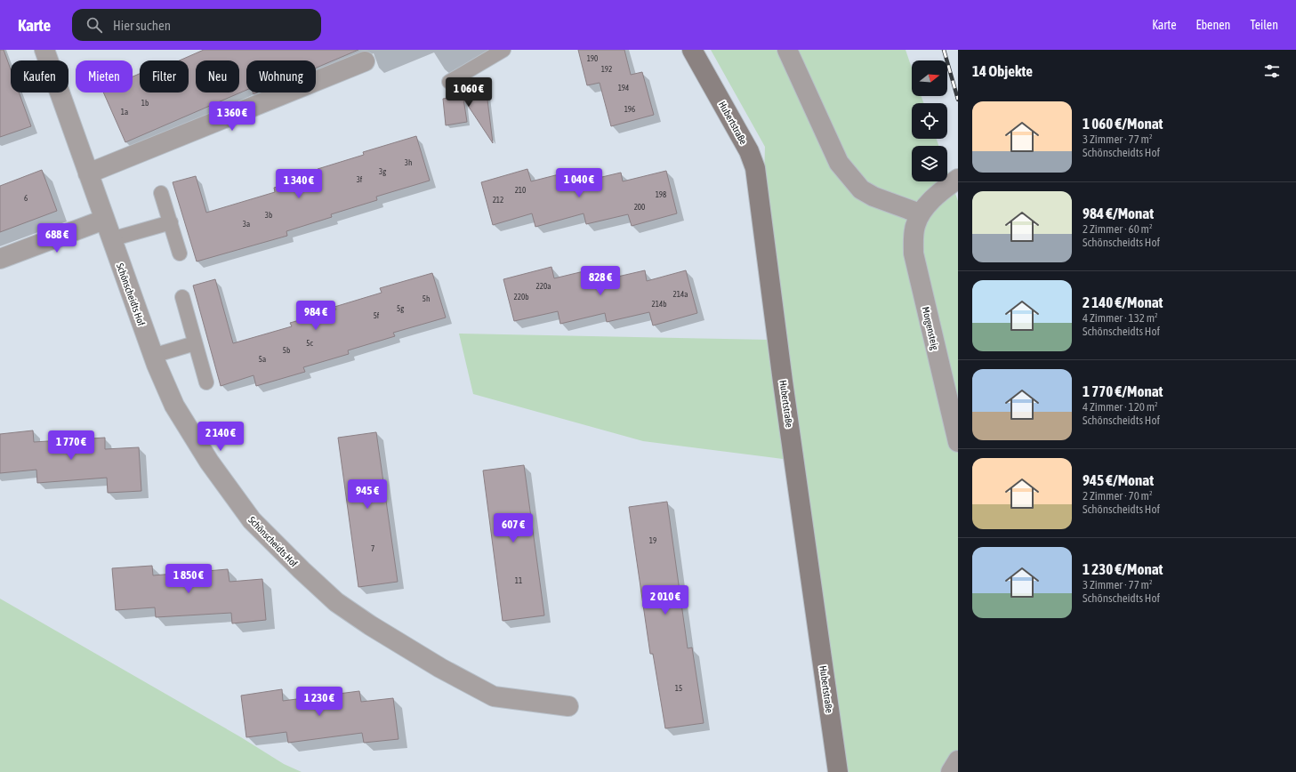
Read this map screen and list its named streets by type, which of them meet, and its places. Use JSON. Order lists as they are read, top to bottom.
{
  "streets": {
    "street": ["Hubertstraße", "Schönscheidts Hof", "Morgensteig"]
  },
  "house_numbers": [
    "190",
    "192",
    "194",
    "1b",
    "196",
    "1a",
    "3h",
    "3g",
    "3f",
    "210",
    "198",
    "6",
    "212",
    "200",
    "3b",
    "3a",
    "220a",
    "214a",
    "220b",
    "5h",
    "214b",
    "5g",
    "5f",
    "5c",
    "5b",
    "5a",
    "19",
    "7",
    "11",
    "15"
  ],
  "north": "right",
  "page": {
    "header": "Karte",
    "search": "Hier suchen",
    "nav": ["Karte", "Ebenen", "Teilen"],
    "heading": "14 Objekte",
    "chip": [
      "Kaufen",
      "Mieten",
      "Filter",
      "Neu",
      "Wohnung"
    ],
    "price": [
      "1 060 €",
      "1 360 €",
      "1 040 €",
      "1 340 €",
      "688 €",
      "828 €",
      "984 €",
      "2 140 €",
      "1 770 €",
      "945 €",
      "607 €",
      "1 850 €",
      "2 010 €",
      "1 230 €"
    ],
    "list": [
      {
        "name": "1 060 €/Monat",
        "note": "3 Zimmer · 77 m² · Schönscheidts Hof"
      },
      {
        "name": "984 €/Monat",
        "note": "2 Zimmer · 60 m² · Schönscheidts Hof"
      },
      {
        "name": "2 140 €/Monat",
        "note": "4 Zimmer · 132 m² · Schönscheidts Hof"
      },
      {
        "name": "1 770 €/Monat",
        "note": "4 Zimmer · 120 m² · Schönscheidts Hof"
      },
      {
        "name": "945 €/Monat",
        "note": "2 Zimmer · 70 m² · Schönscheidts Hof"
      },
      {
        "name": "1 230 €/Monat",
        "note": "3 Zimmer · 77 m² · Schönscheidts Hof"
      }
    ]
  }
}
